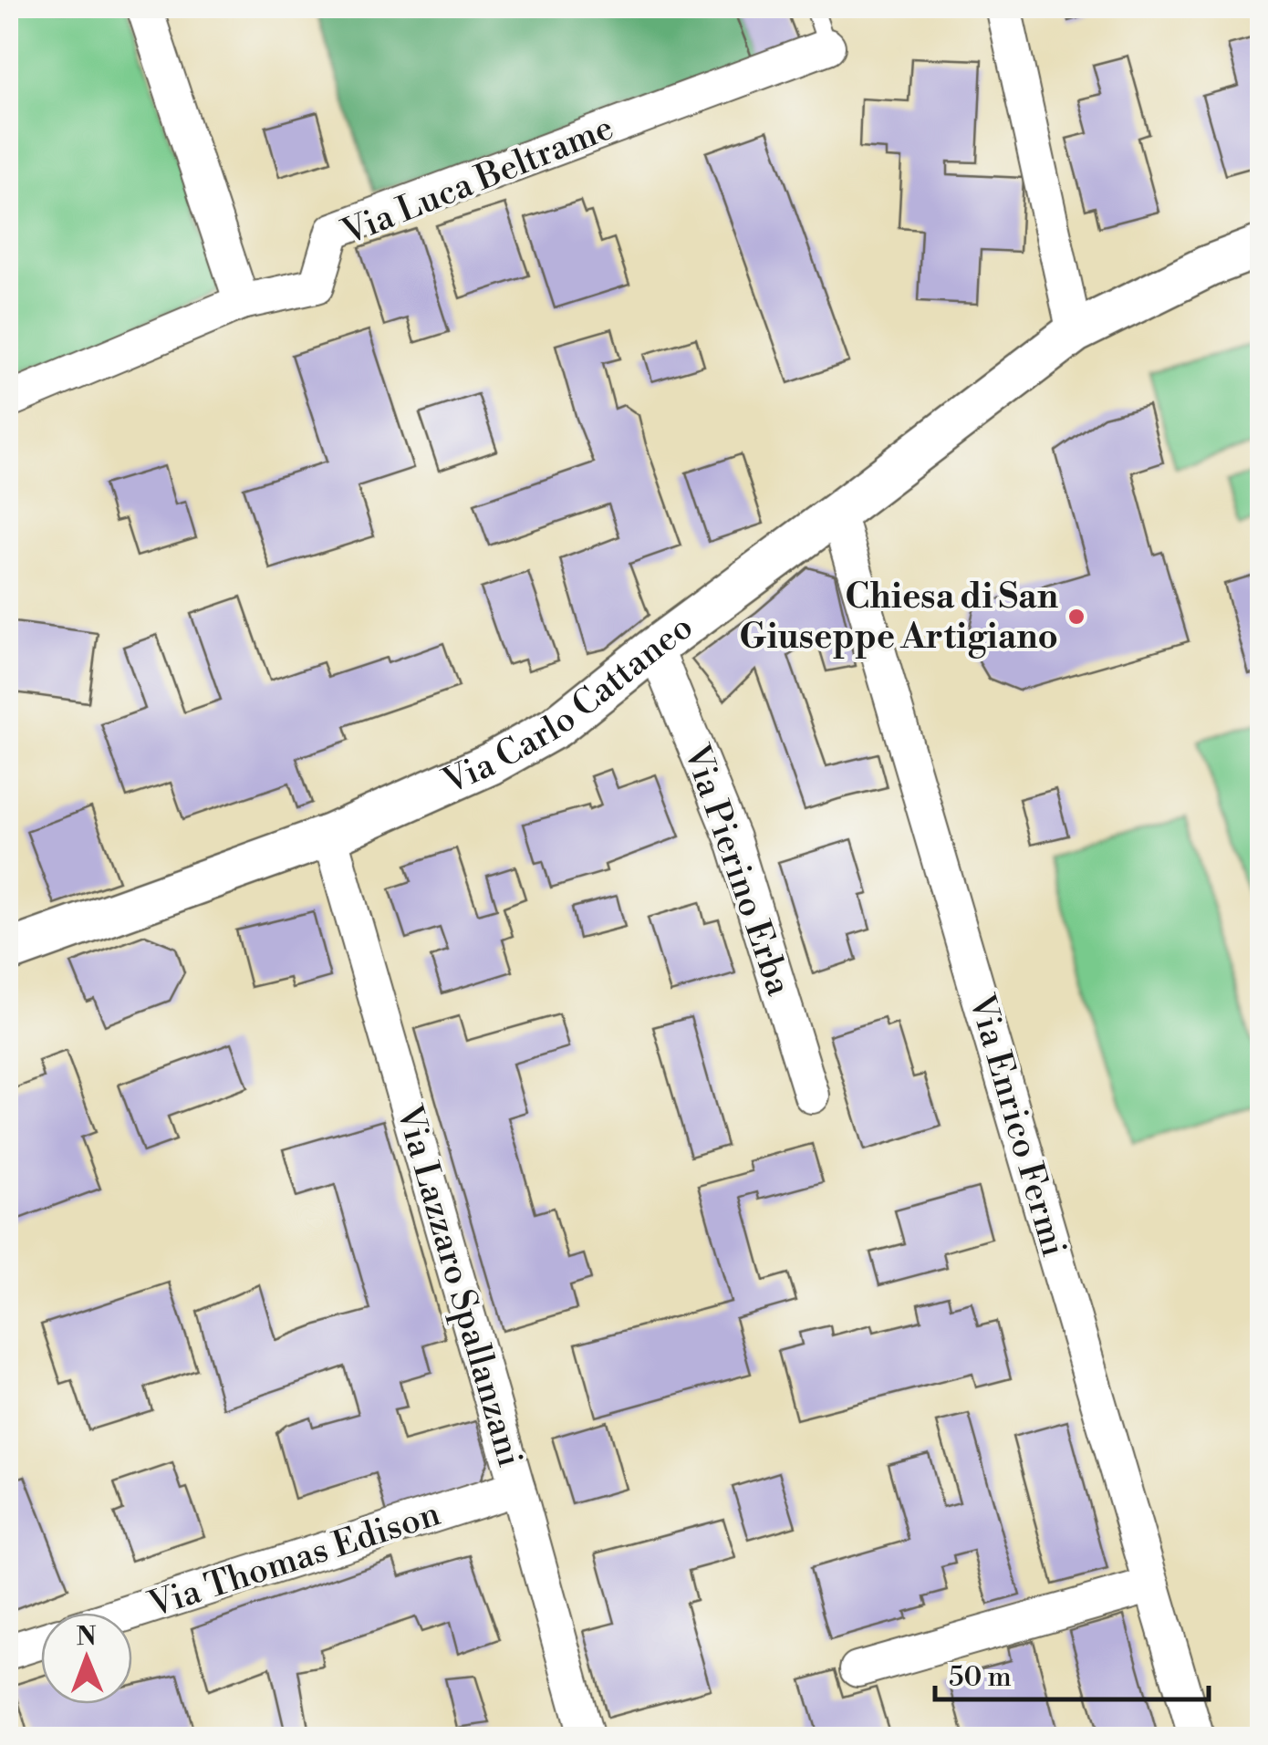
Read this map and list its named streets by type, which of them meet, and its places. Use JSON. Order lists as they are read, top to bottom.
{
  "streets": {
    "street": [
      "Via Luca Beltrame",
      "Via Carlo Cattaneo",
      "Via Pierino Erba",
      "Via Enrico Fermi",
      "Via Lazzaro Spallanzani",
      "Via Thomas Edison"
    ]
  },
  "crossings": [
    ["Via Carlo Cattaneo", "Via Pierino Erba"],
    ["Via Carlo Cattaneo", "Via Enrico Fermi"],
    ["Via Carlo Cattaneo", "Via Lazzaro Spallanzani"],
    ["Via Lazzaro Spallanzani", "Via Thomas Edison"]
  ],
  "places": ["Chiesa di San Giuseppe Artigiano"],
  "scale_bar": "50 m",
  "north": "top"
}
